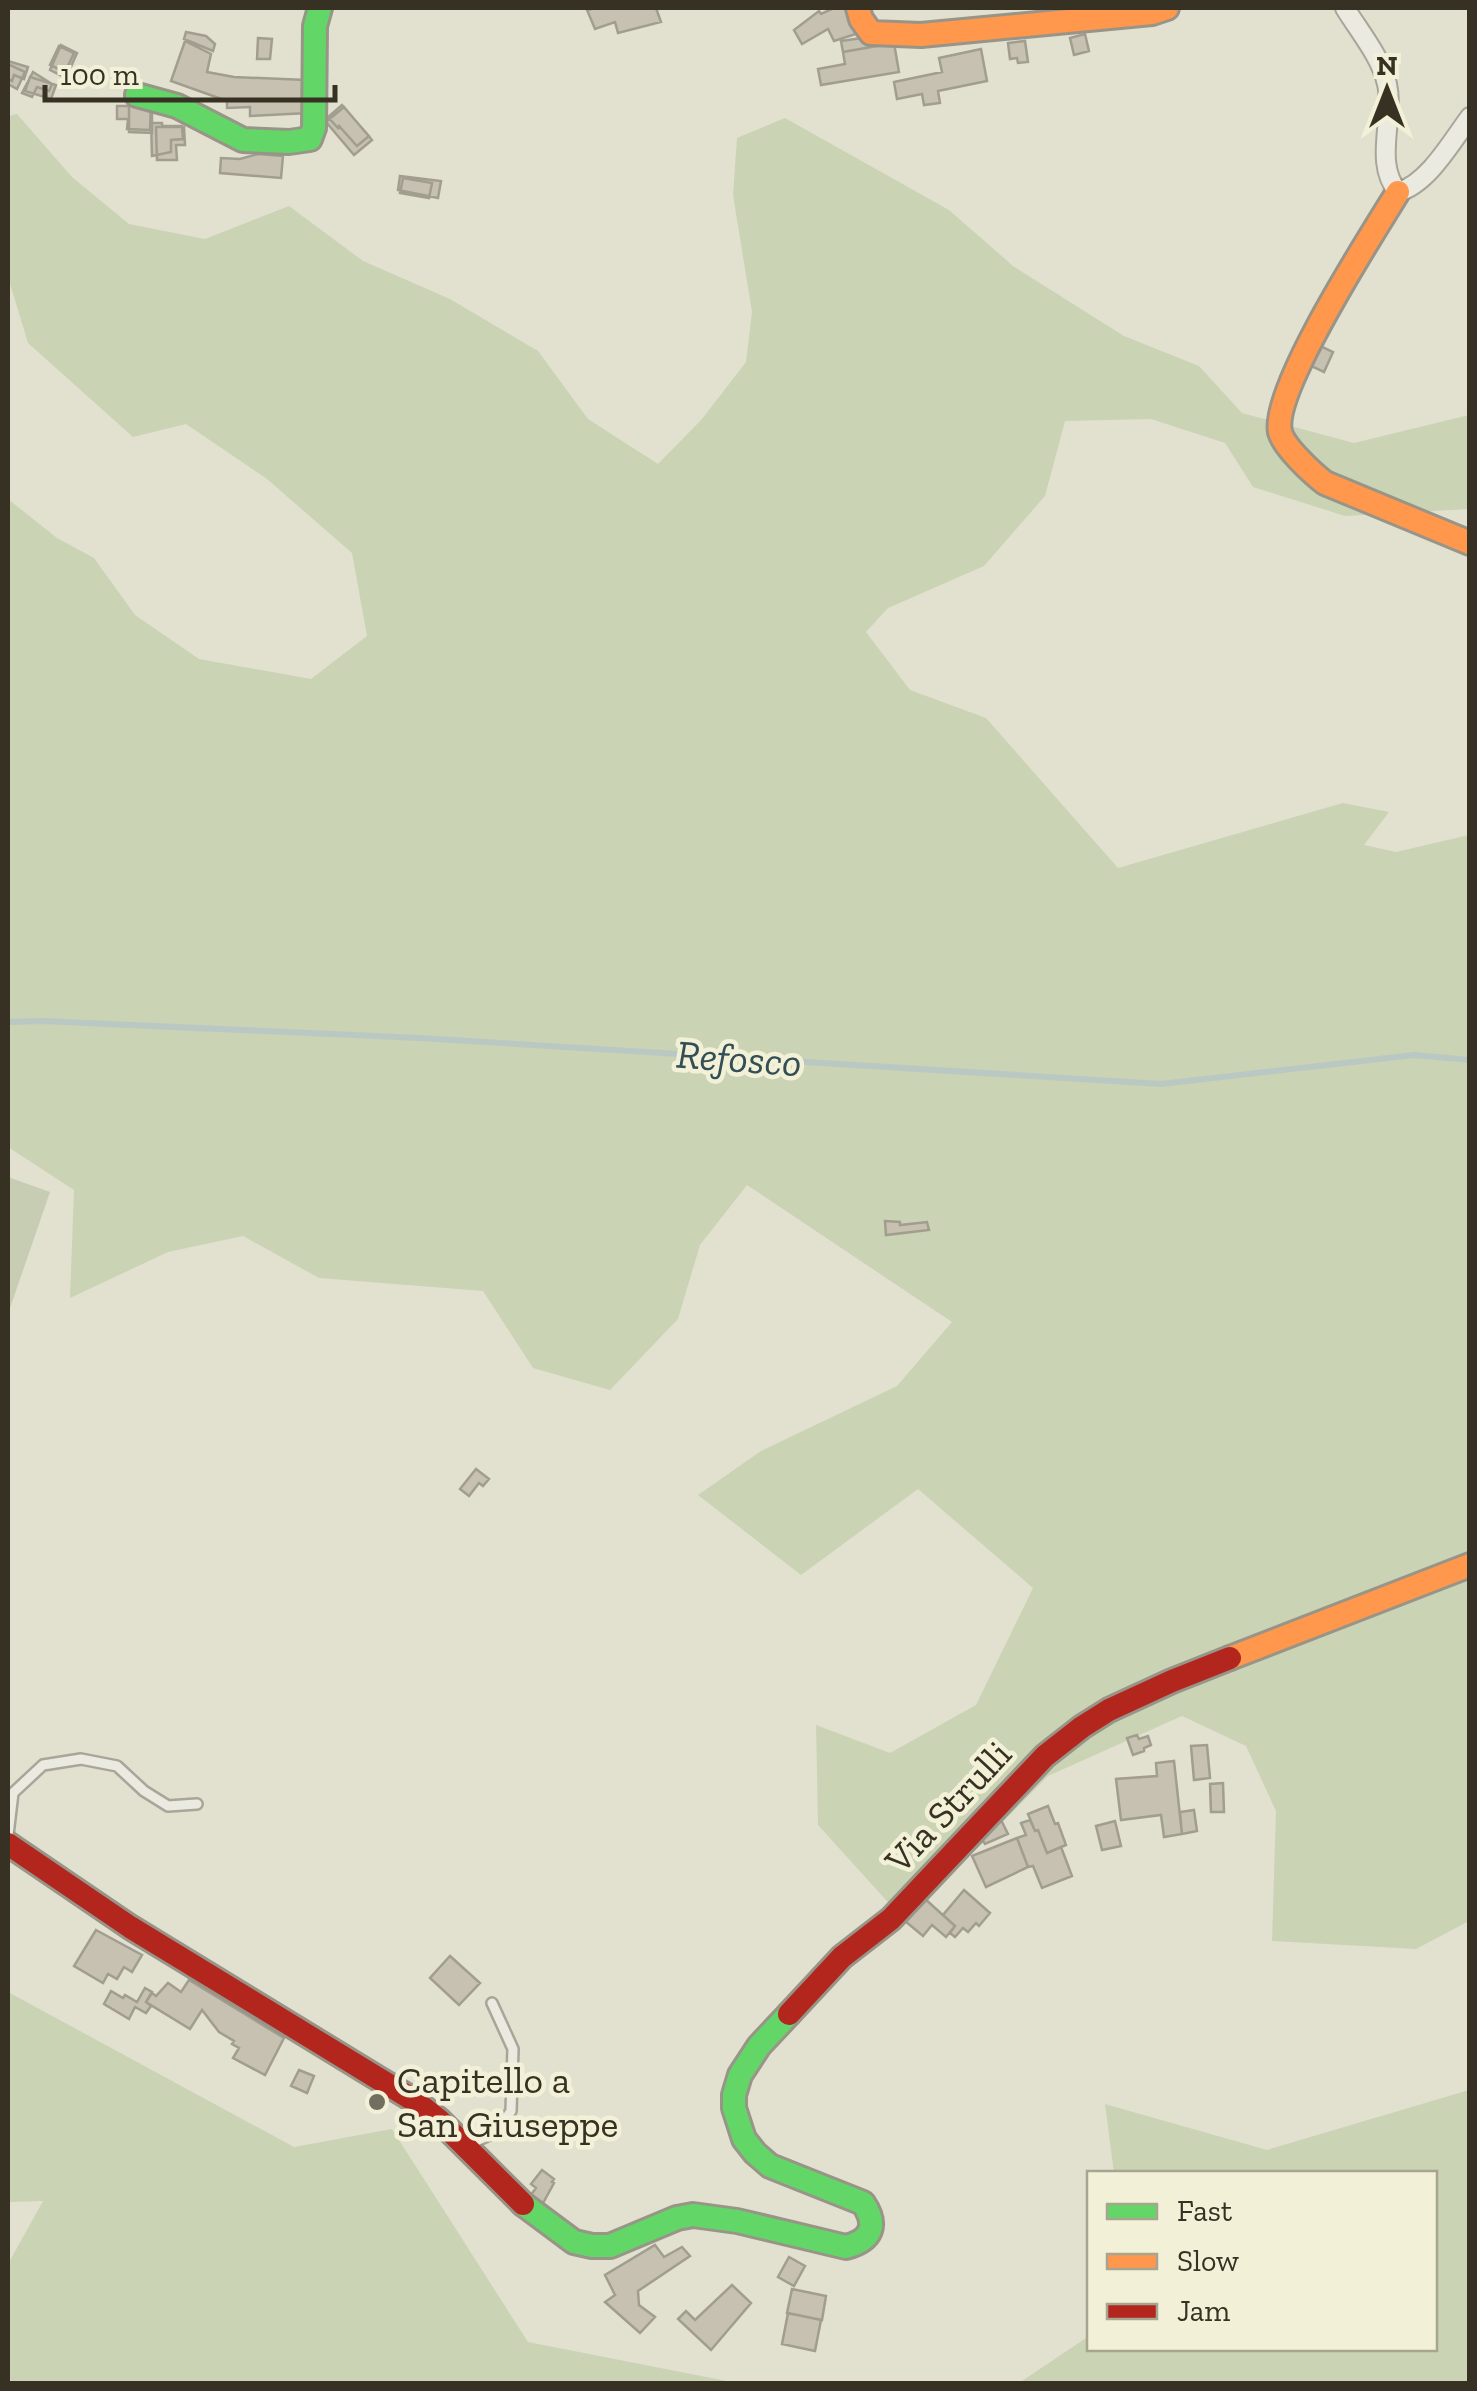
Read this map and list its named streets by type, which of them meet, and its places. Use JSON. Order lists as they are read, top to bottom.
{
  "streets": {
    "street": ["Via Strulli"]
  },
  "water": ["Refosco"],
  "places": ["Capitello a San Giuseppe"],
  "legend": ["Fast", "Slow", "Jam"],
  "scale_bar": "100 m",
  "north": "top"
}
